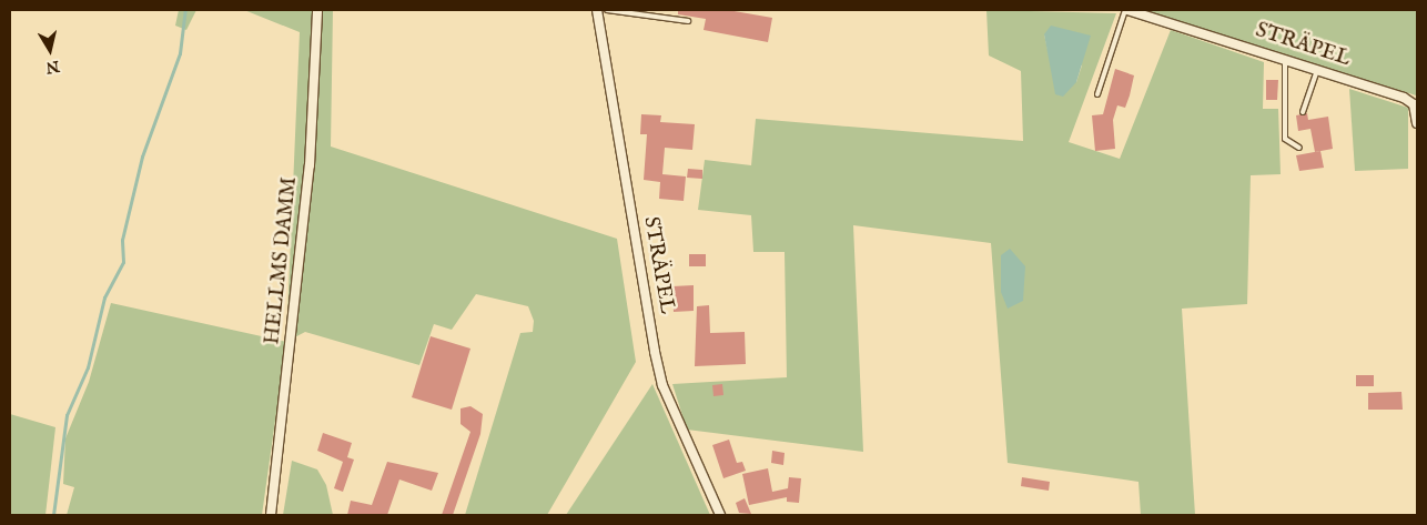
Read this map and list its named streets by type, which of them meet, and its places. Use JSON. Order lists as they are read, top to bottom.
{
  "streets": {
    "street": ["STRÄPEL", "HELLMS DAMM"]
  },
  "north": "bottom"
}
